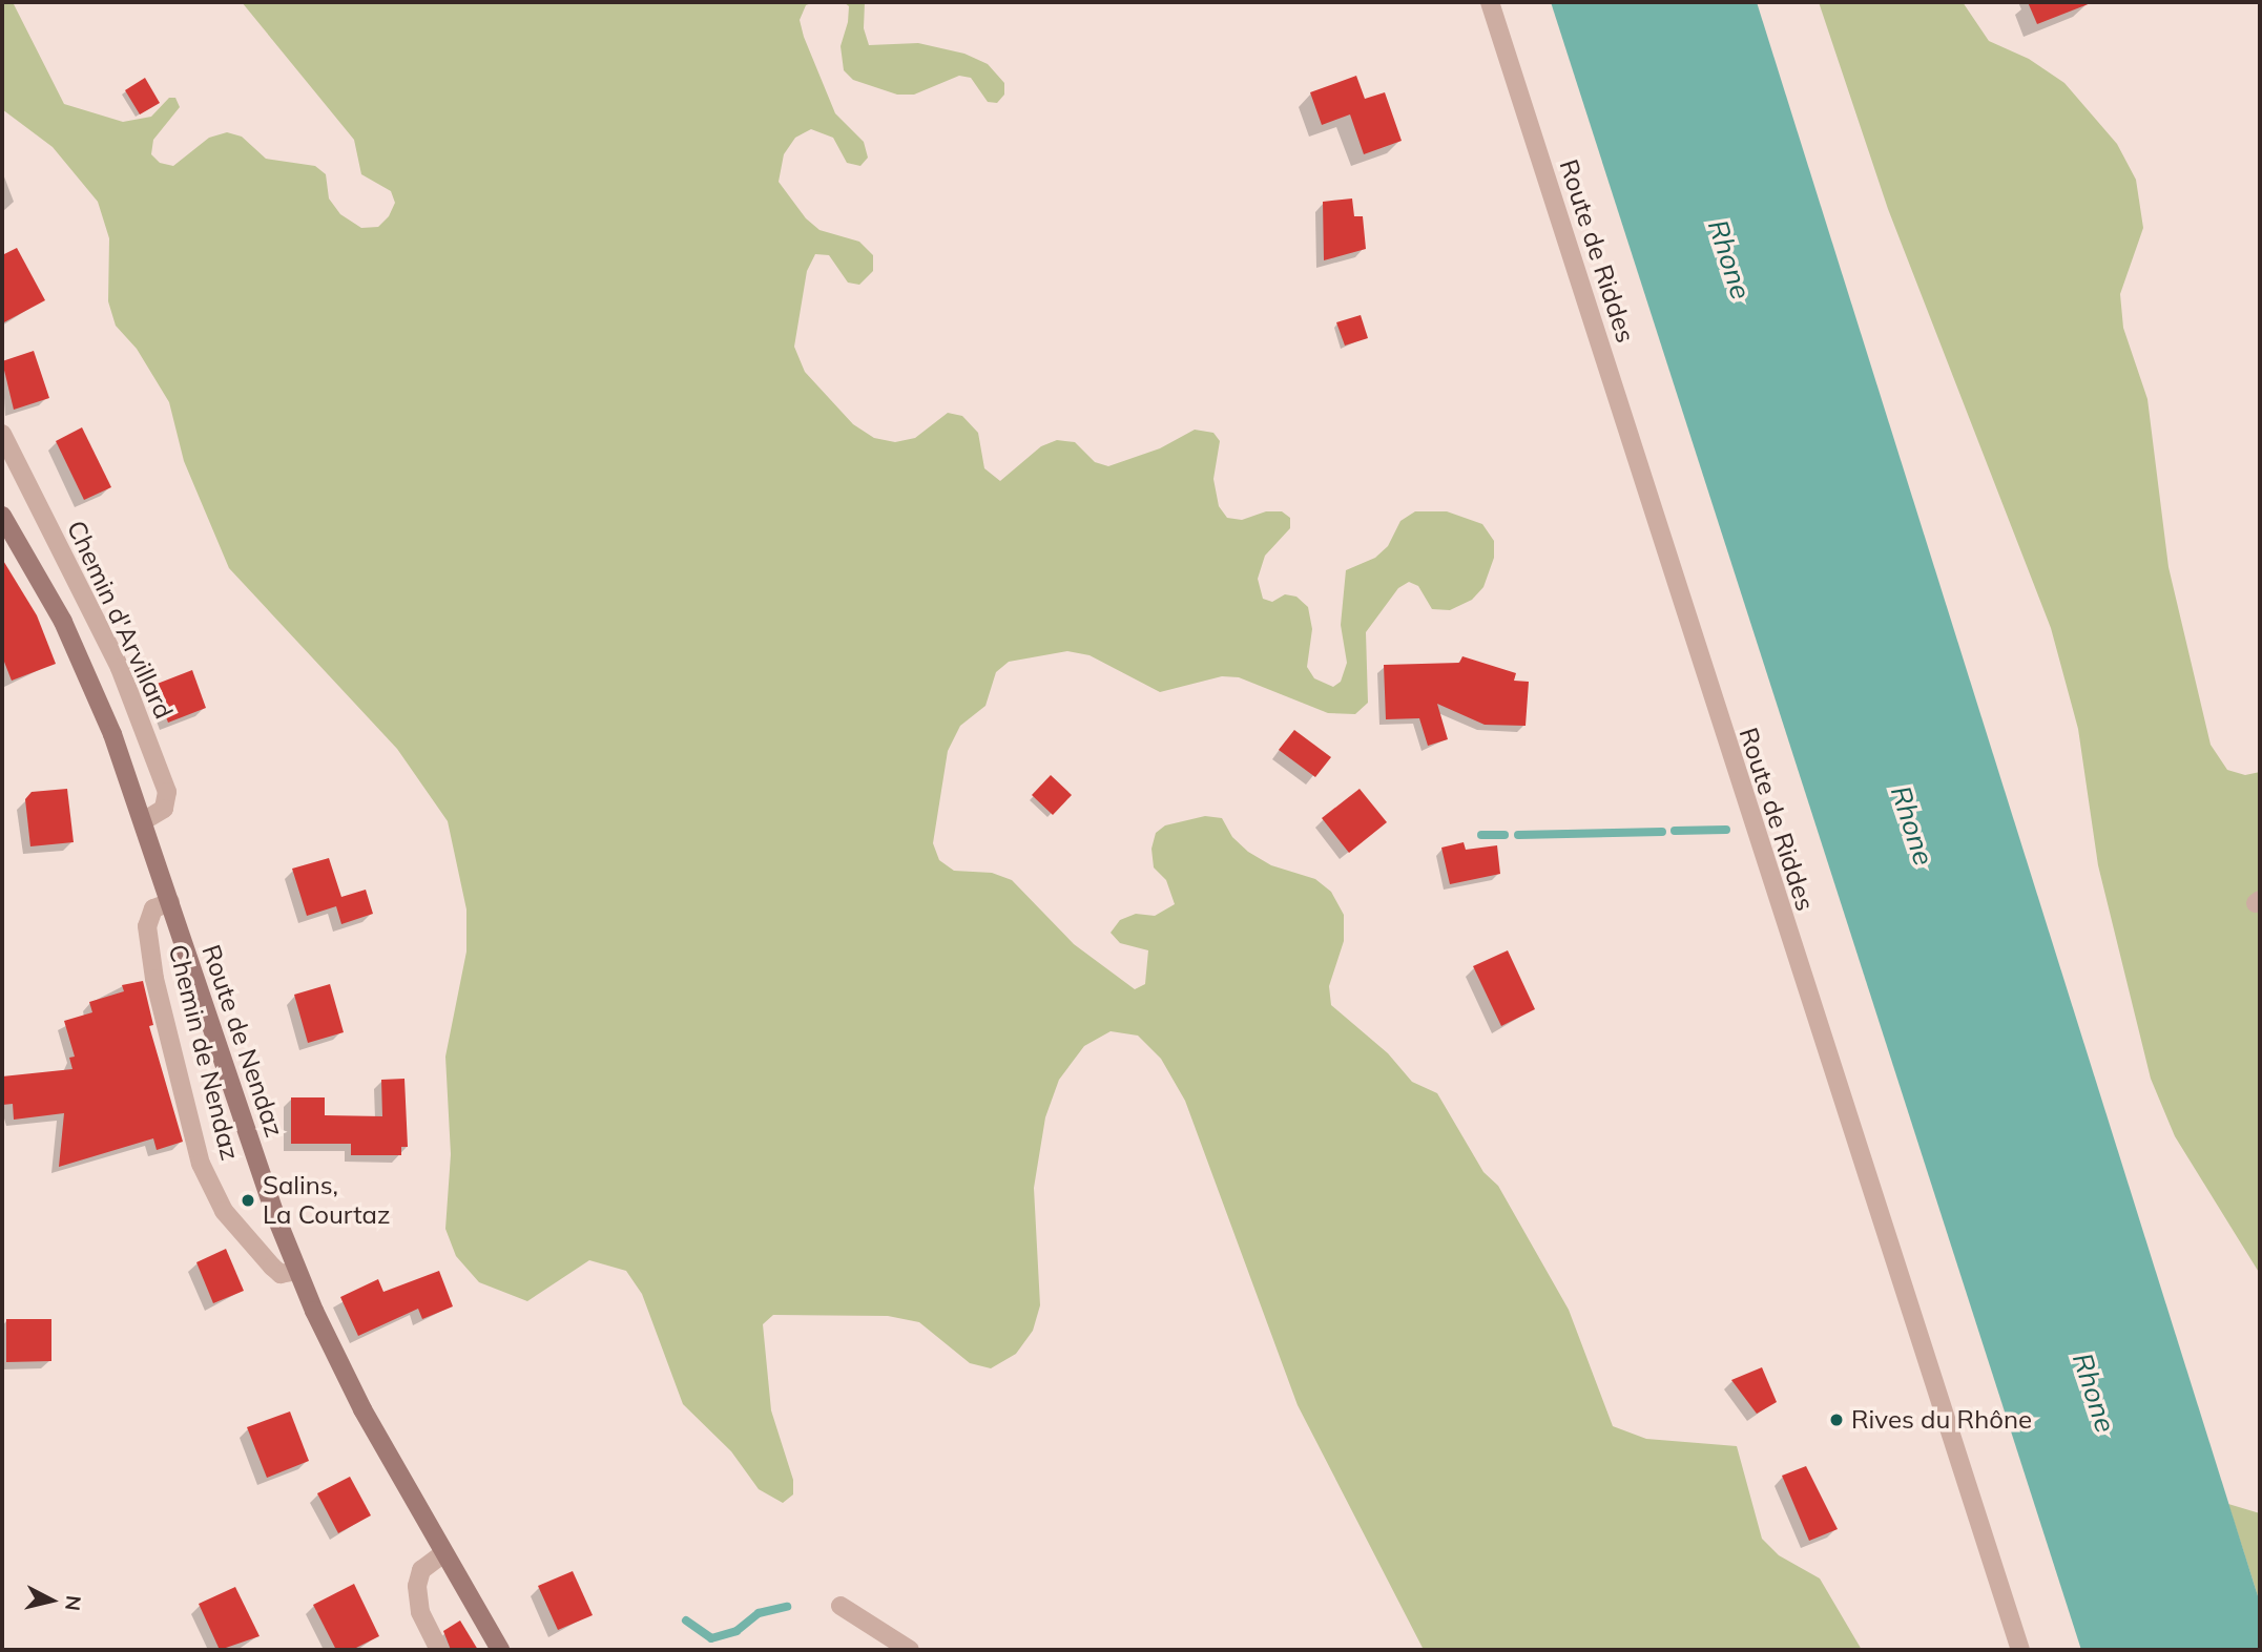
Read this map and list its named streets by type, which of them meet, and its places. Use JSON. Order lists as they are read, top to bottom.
{
  "streets": {
    "main road": ["Route de Nendaz"],
    "street": ["Route de Riddes", "Chemin d'Arvillard", "Chemin de Nendaz"]
  },
  "crossings": [
    ["Chemin d'Arvillard", "Route de Nendaz"],
    ["Route de Nendaz", "Chemin de Nendaz"]
  ],
  "water": ["Rhone"],
  "places": ["Salins, La Courtaz", "Rives du Rhône"],
  "north": "right"
}
